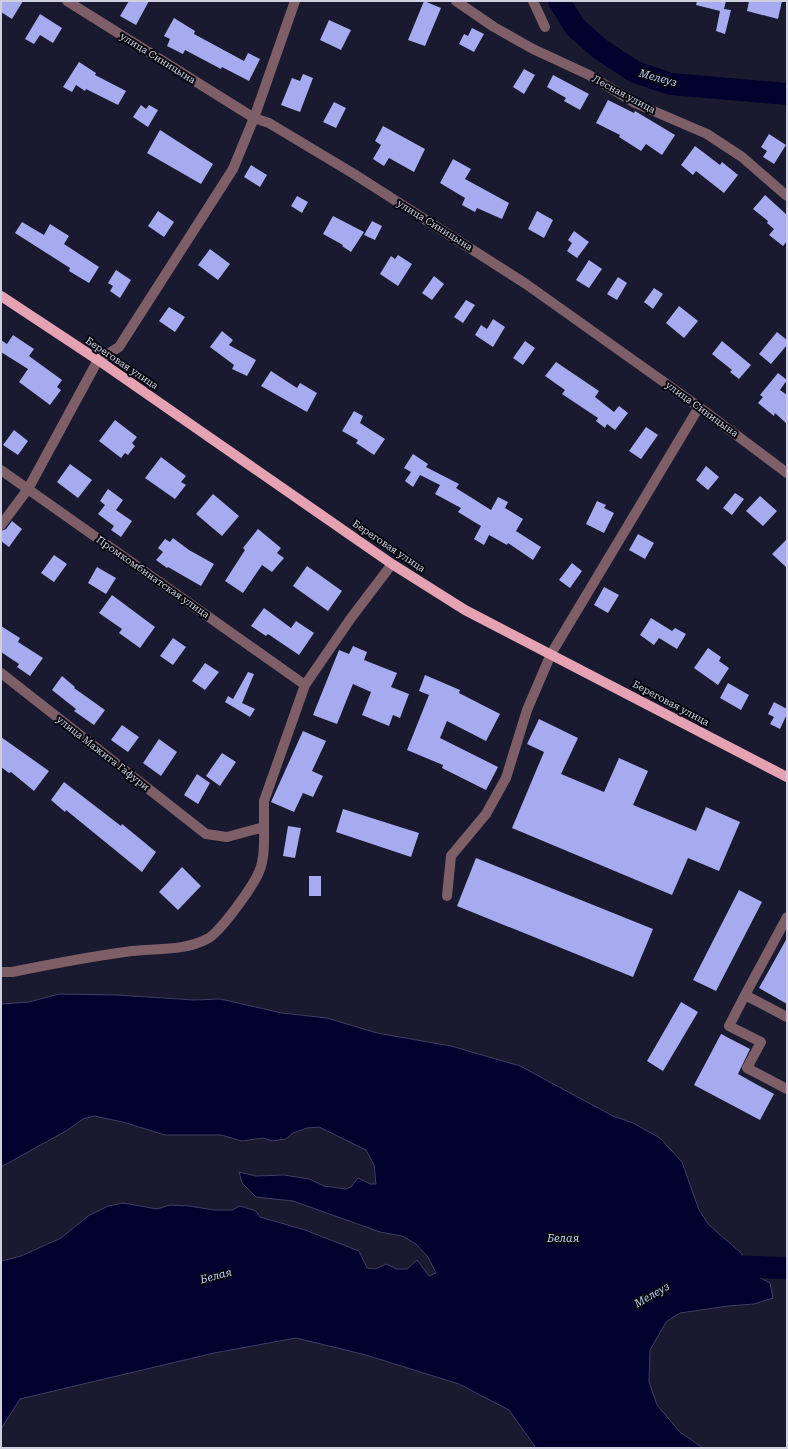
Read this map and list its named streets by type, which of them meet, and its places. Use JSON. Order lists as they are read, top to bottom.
{
  "streets": {
    "main road": ["Береговая улица"],
    "street": [
      "улица Синицына",
      "Лесная улица",
      "Промкомбинатская улица",
      "улица Мажита Гафури"
    ]
  },
  "water": ["Мелеуз", "Белая"]
}
